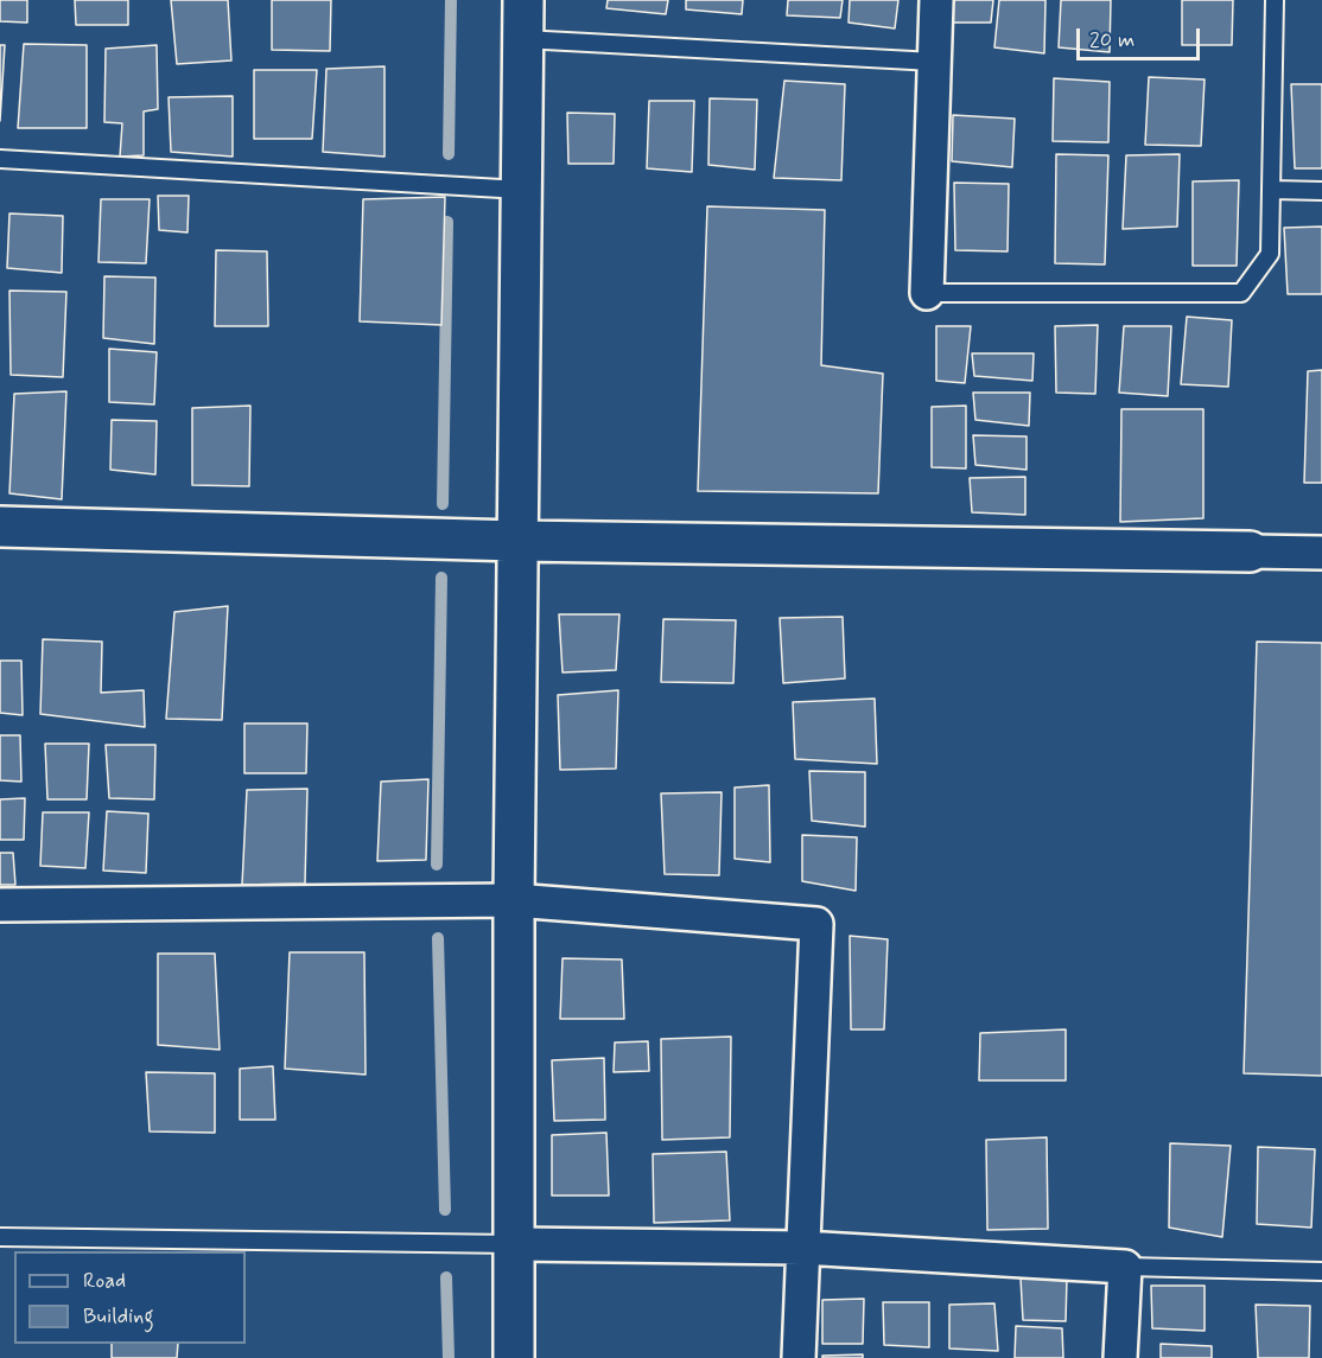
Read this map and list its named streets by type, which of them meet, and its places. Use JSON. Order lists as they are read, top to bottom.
{
  "legend": ["Road", "Building"],
  "scale_bar": "20 m"
}
